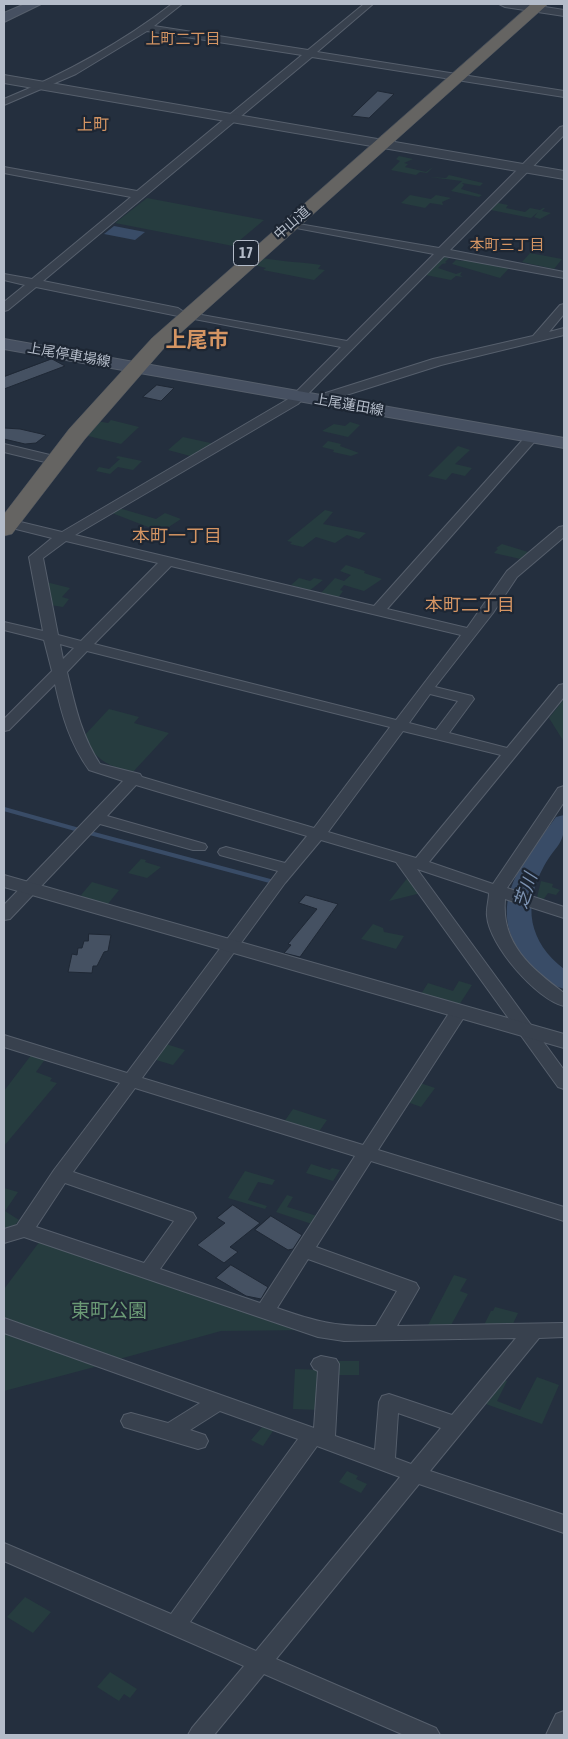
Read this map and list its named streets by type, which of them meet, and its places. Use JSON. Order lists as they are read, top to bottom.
{
  "streets": {
    "highway": ["中山道", "17"],
    "main road": ["上尾停車場線", "上尾蓮田線"]
  },
  "crossings": [
    ["中山道", "上尾停車場線"],
    ["中山道", "上尾蓮田線"],
    ["上尾停車場線", "上尾蓮田線"]
  ],
  "districts": [
    "上町二丁目",
    "上町",
    "本町三丁目",
    "上尾市",
    "本町一丁目",
    "本町二丁目"
  ],
  "water": ["芝川"],
  "parks": ["東町公園"]
}
